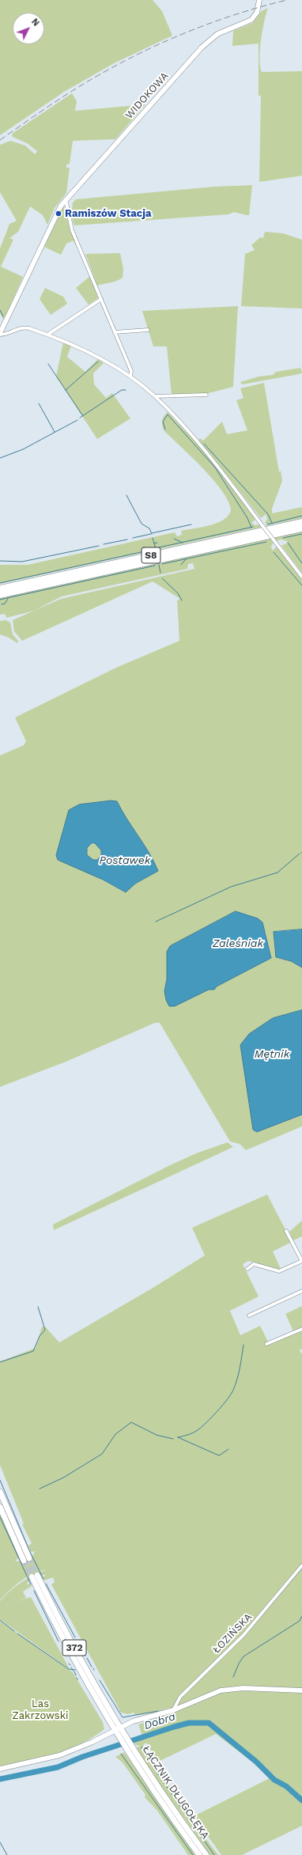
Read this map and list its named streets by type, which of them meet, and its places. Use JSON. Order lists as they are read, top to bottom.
{
  "streets": {
    "highway": ["S8"],
    "main road": ["372", "ŁĄCZNIK DŁUGOŁĘKA"],
    "street": ["WIDOKOWA", "ŁOZIŃSKA"]
  },
  "water": [
    "Postawek",
    "Zaleśniak",
    "Mętnik",
    "Dobra"
  ],
  "parks": ["Las Zakrzowski"],
  "places": ["Ramiszów Stacja"],
  "north": "top right"
}
